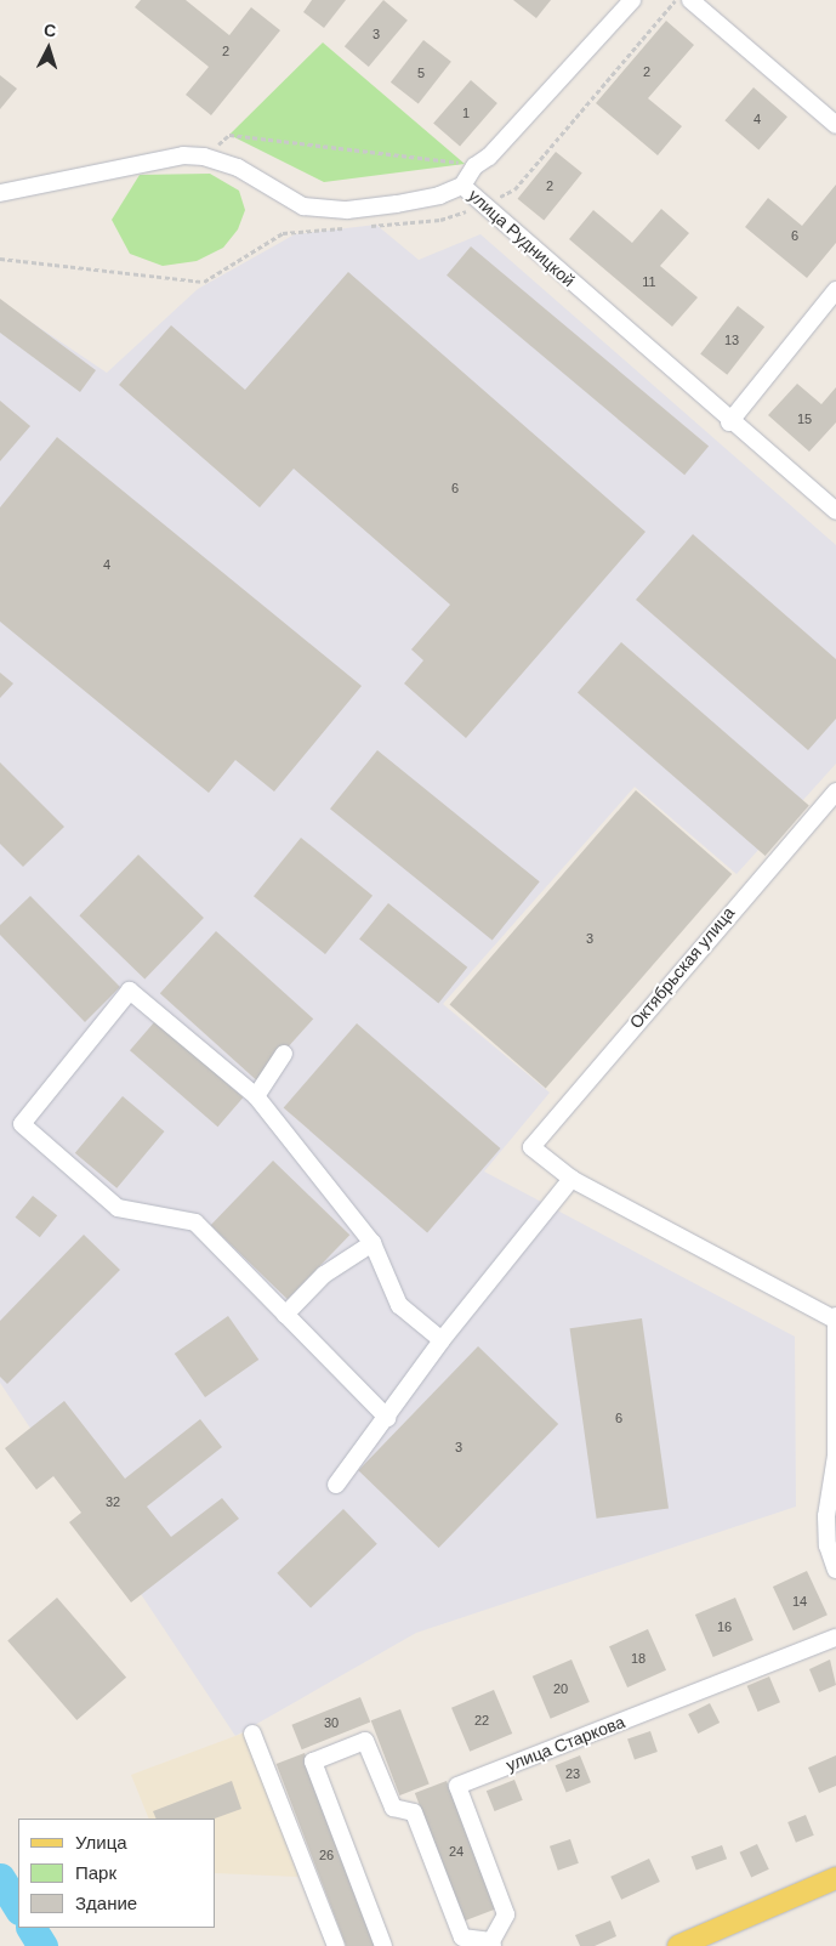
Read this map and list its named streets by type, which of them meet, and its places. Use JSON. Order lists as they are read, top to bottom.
{
  "streets": {
    "street": ["улица Рудницкой", "Октябрьская улица", "улица Старкова"]
  },
  "house_numbers": [
    "3",
    "2",
    "2",
    "5",
    "1",
    "4",
    "2",
    "6",
    "11",
    "13",
    "15",
    "6",
    "4",
    "3",
    "6",
    "3",
    "32",
    "14",
    "16",
    "18",
    "20",
    "22",
    "30",
    "23",
    "24",
    "26"
  ],
  "legend": ["Улица", "Парк", "Здание"],
  "north": "top"
}
